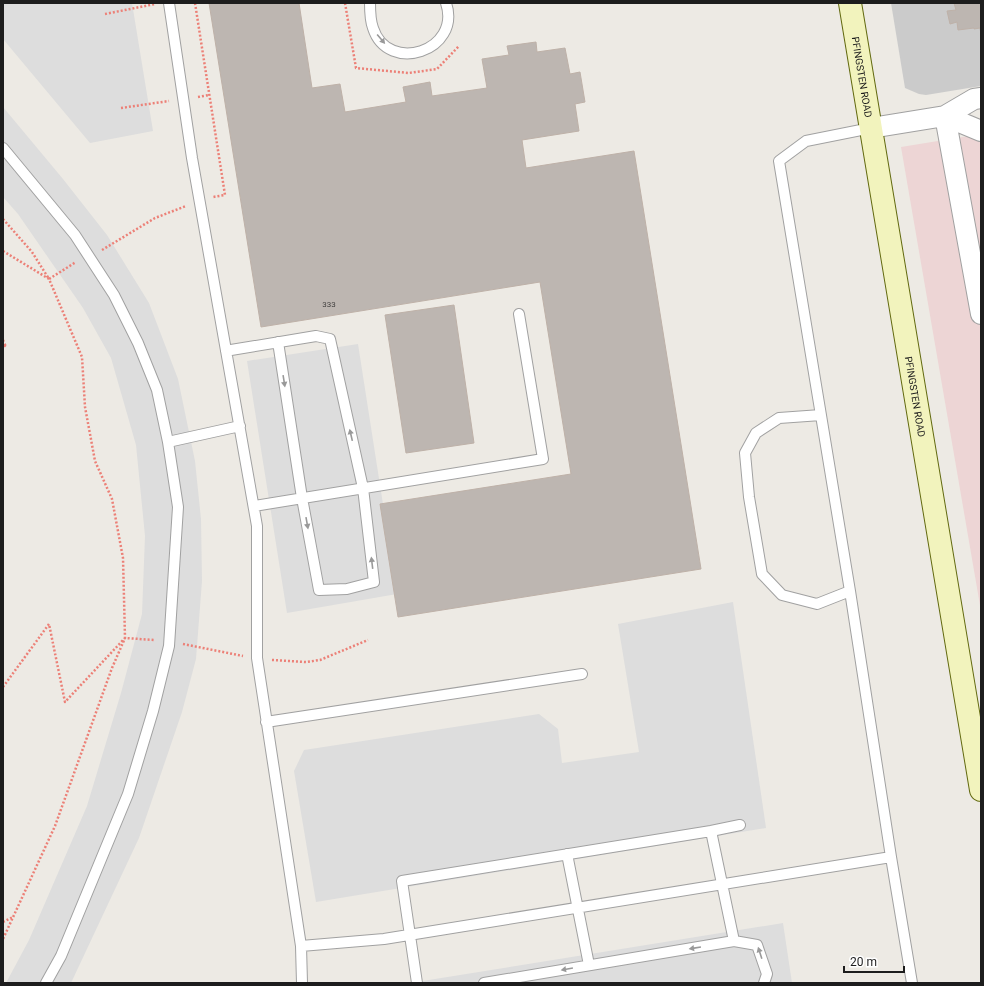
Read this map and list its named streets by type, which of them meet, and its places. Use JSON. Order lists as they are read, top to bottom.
{
  "streets": {
    "main road": ["PFINGSTEN ROAD"]
  },
  "house_numbers": ["333"],
  "scale_bar": "20 m"
}
